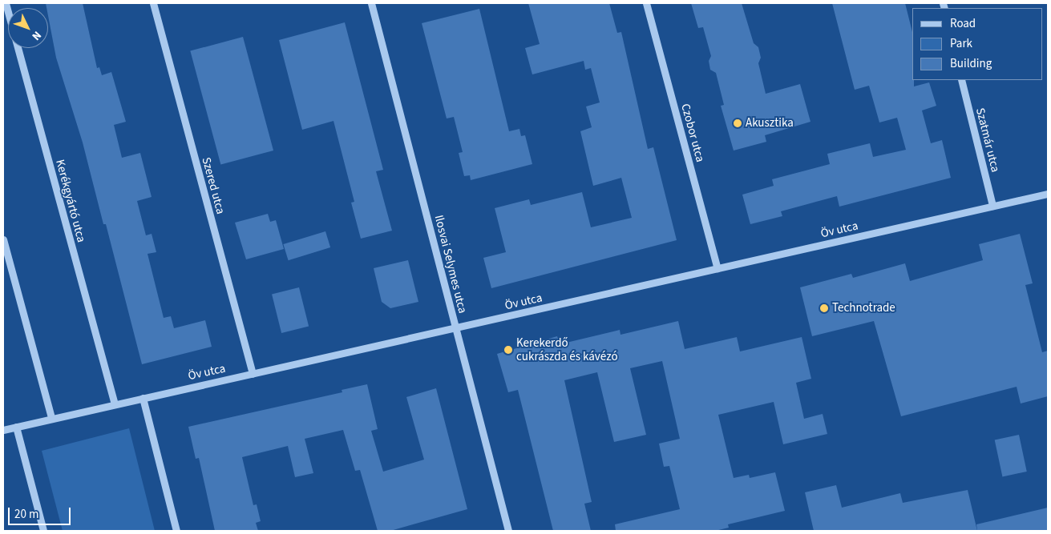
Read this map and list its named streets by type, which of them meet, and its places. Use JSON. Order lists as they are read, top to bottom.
{
  "streets": {
    "street": [
      "Czobor utca",
      "Szatmár utca",
      "Szered utca",
      "Kerékgyártó utca",
      "Öv utca",
      "Ilosvai Selymes utca"
    ]
  },
  "crossings": [
    ["Czobor utca", "Öv utca"],
    ["Szatmár utca", "Öv utca"],
    ["Szered utca", "Öv utca"],
    ["Kerékgyártó utca", "Öv utca"],
    ["Öv utca", "Ilosvai Selymes utca"]
  ],
  "places": ["Akusztika", "Technotrade", "Kerekerdő cukrászda és kávézó"],
  "legend": ["Road", "Park", "Building"],
  "scale_bar": "20 m",
  "north": "bottom right"
}
